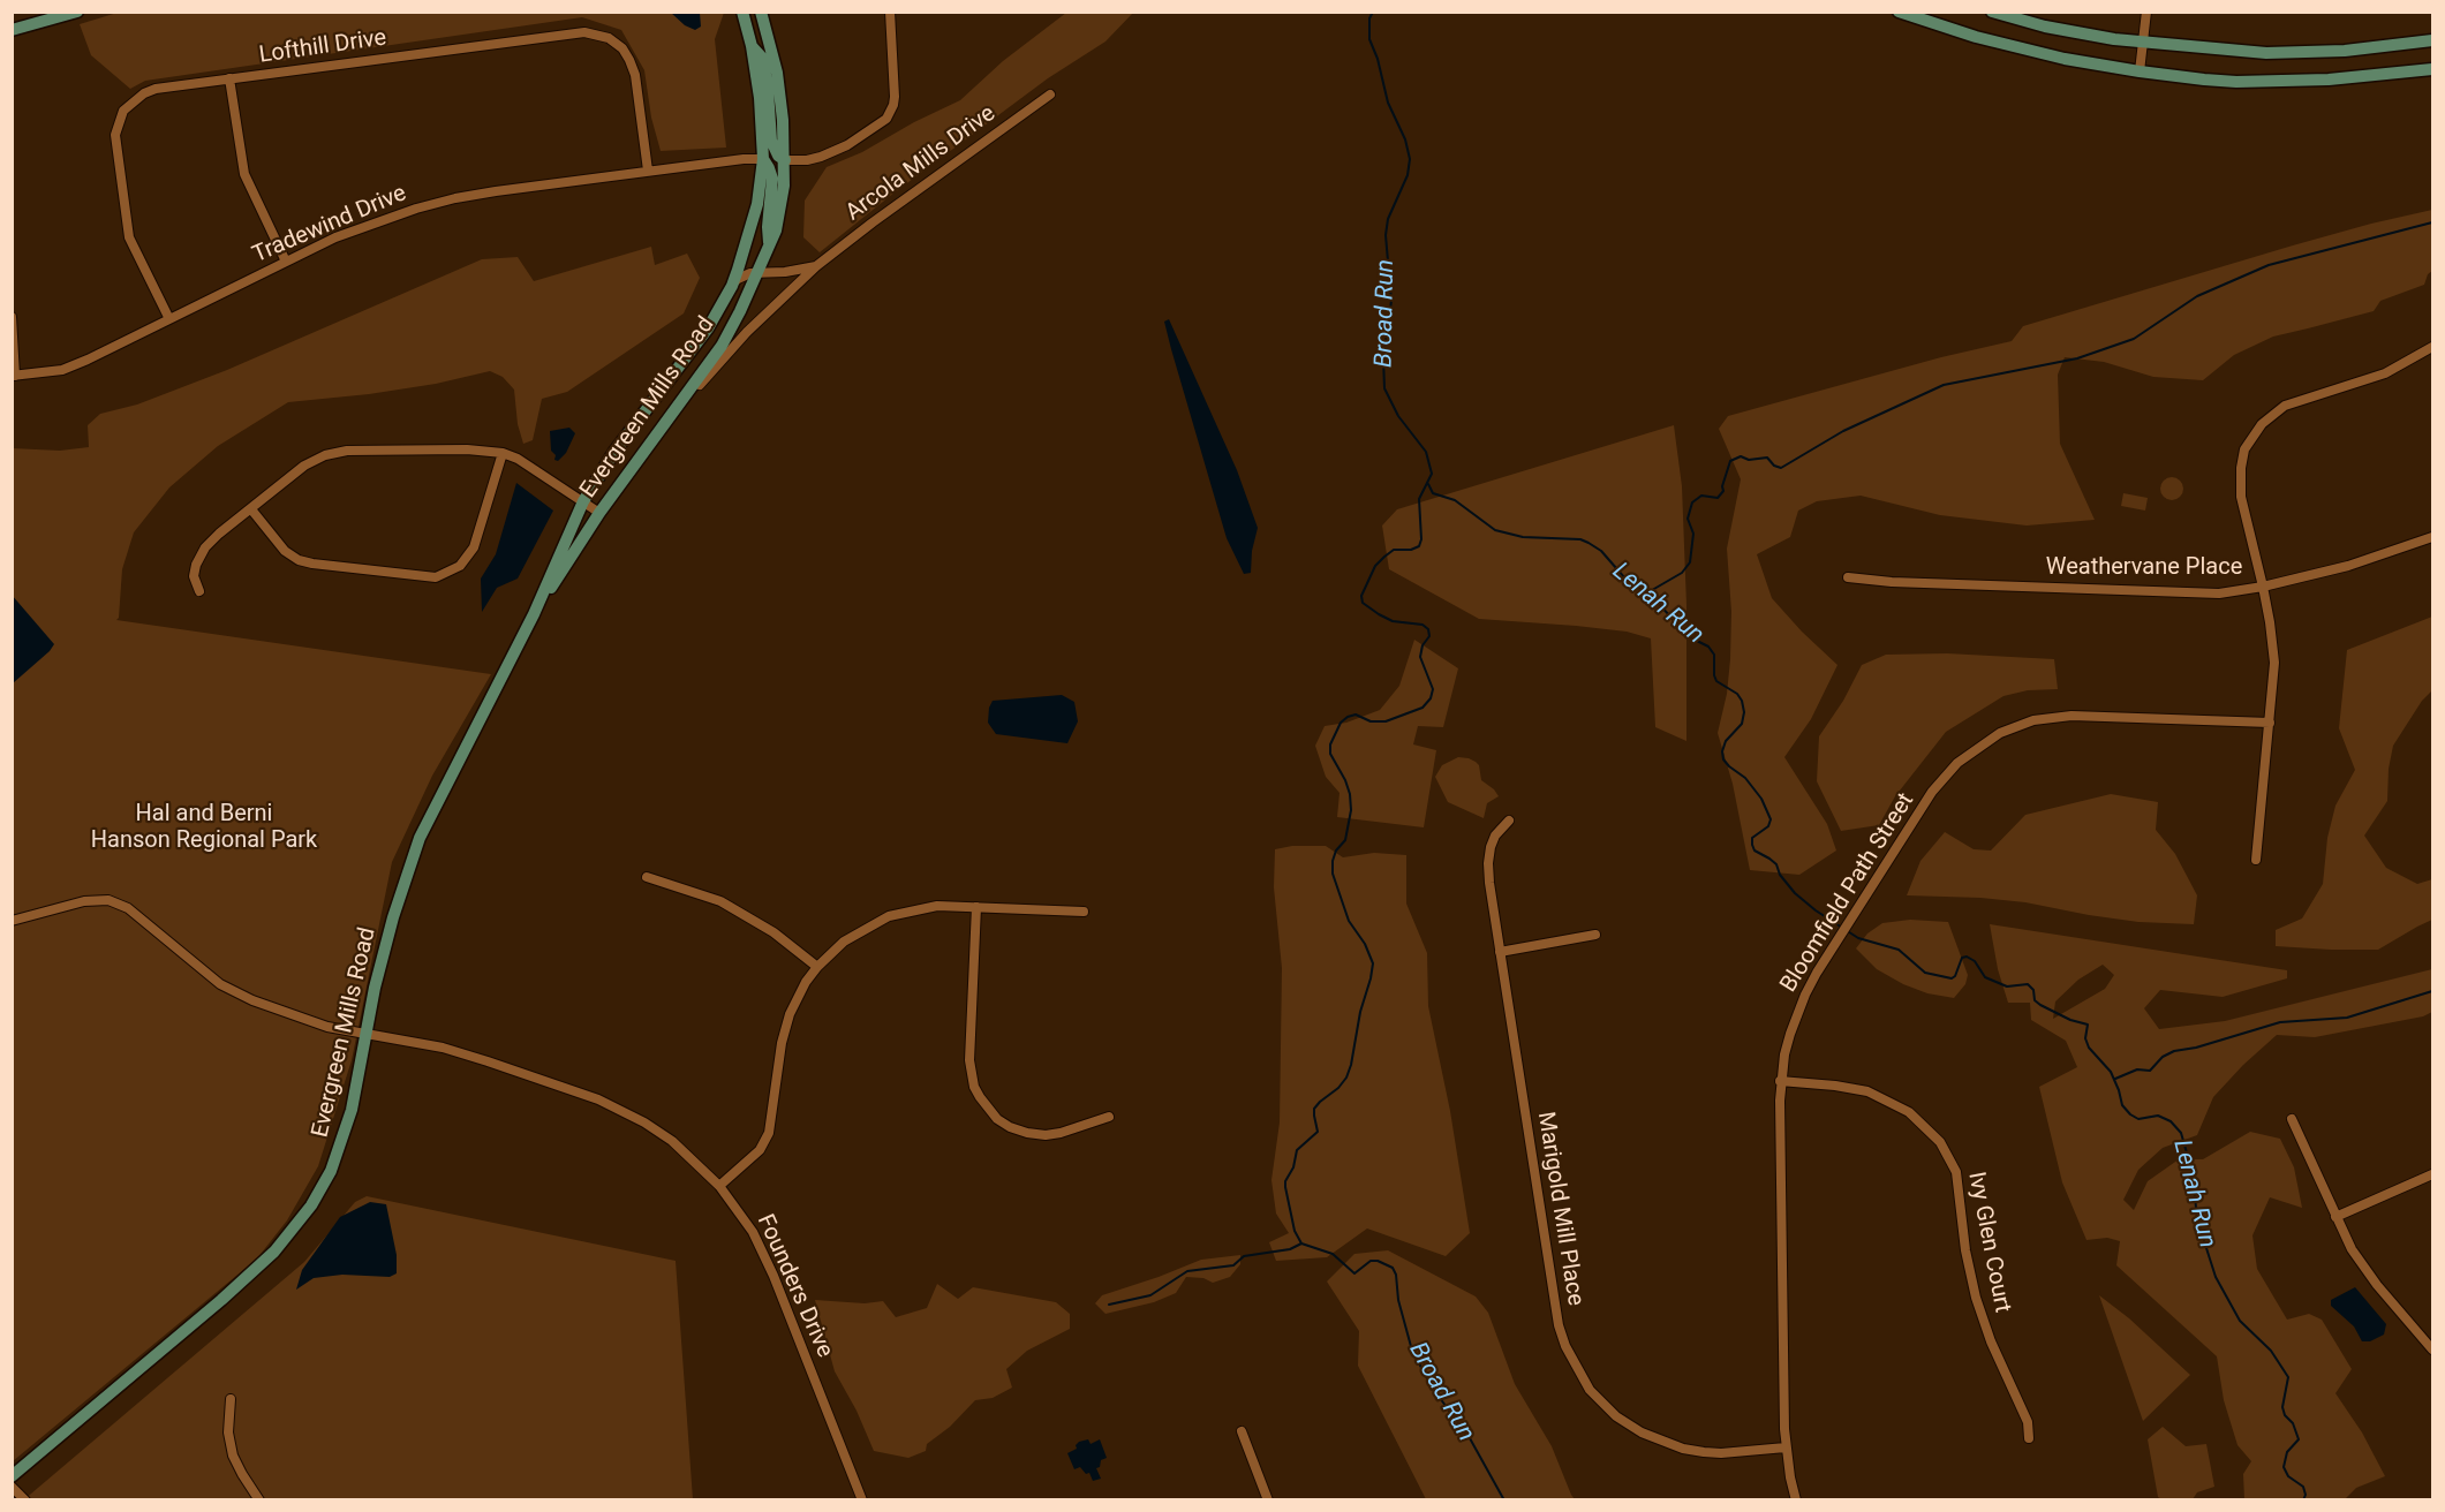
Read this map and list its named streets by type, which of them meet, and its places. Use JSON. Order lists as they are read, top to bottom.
{
  "streets": {
    "main road": ["Evergreen Mills Road"],
    "street": [
      "Lofthill Drive",
      "Arcola Mills Drive",
      "Tradewind Drive",
      "Weathervane Place",
      "Bloomfield Path Street",
      "Marigold Mill Place",
      "Ivy Glen Court",
      "Founders Drive"
    ]
  },
  "crossings": [
    ["Lofthill Drive", "Tradewind Drive"],
    ["Arcola Mills Drive", "Evergreen Mills Road"],
    ["Tradewind Drive", "Evergreen Mills Road"],
    ["Evergreen Mills Road", "Founders Drive"],
    ["Bloomfield Path Street", "Marigold Mill Place"],
    ["Bloomfield Path Street", "Ivy Glen Court"]
  ],
  "water": ["Broad Run", "Lenah Run"],
  "parks": ["Hal and Berni Hanson Regional Park"]
}
